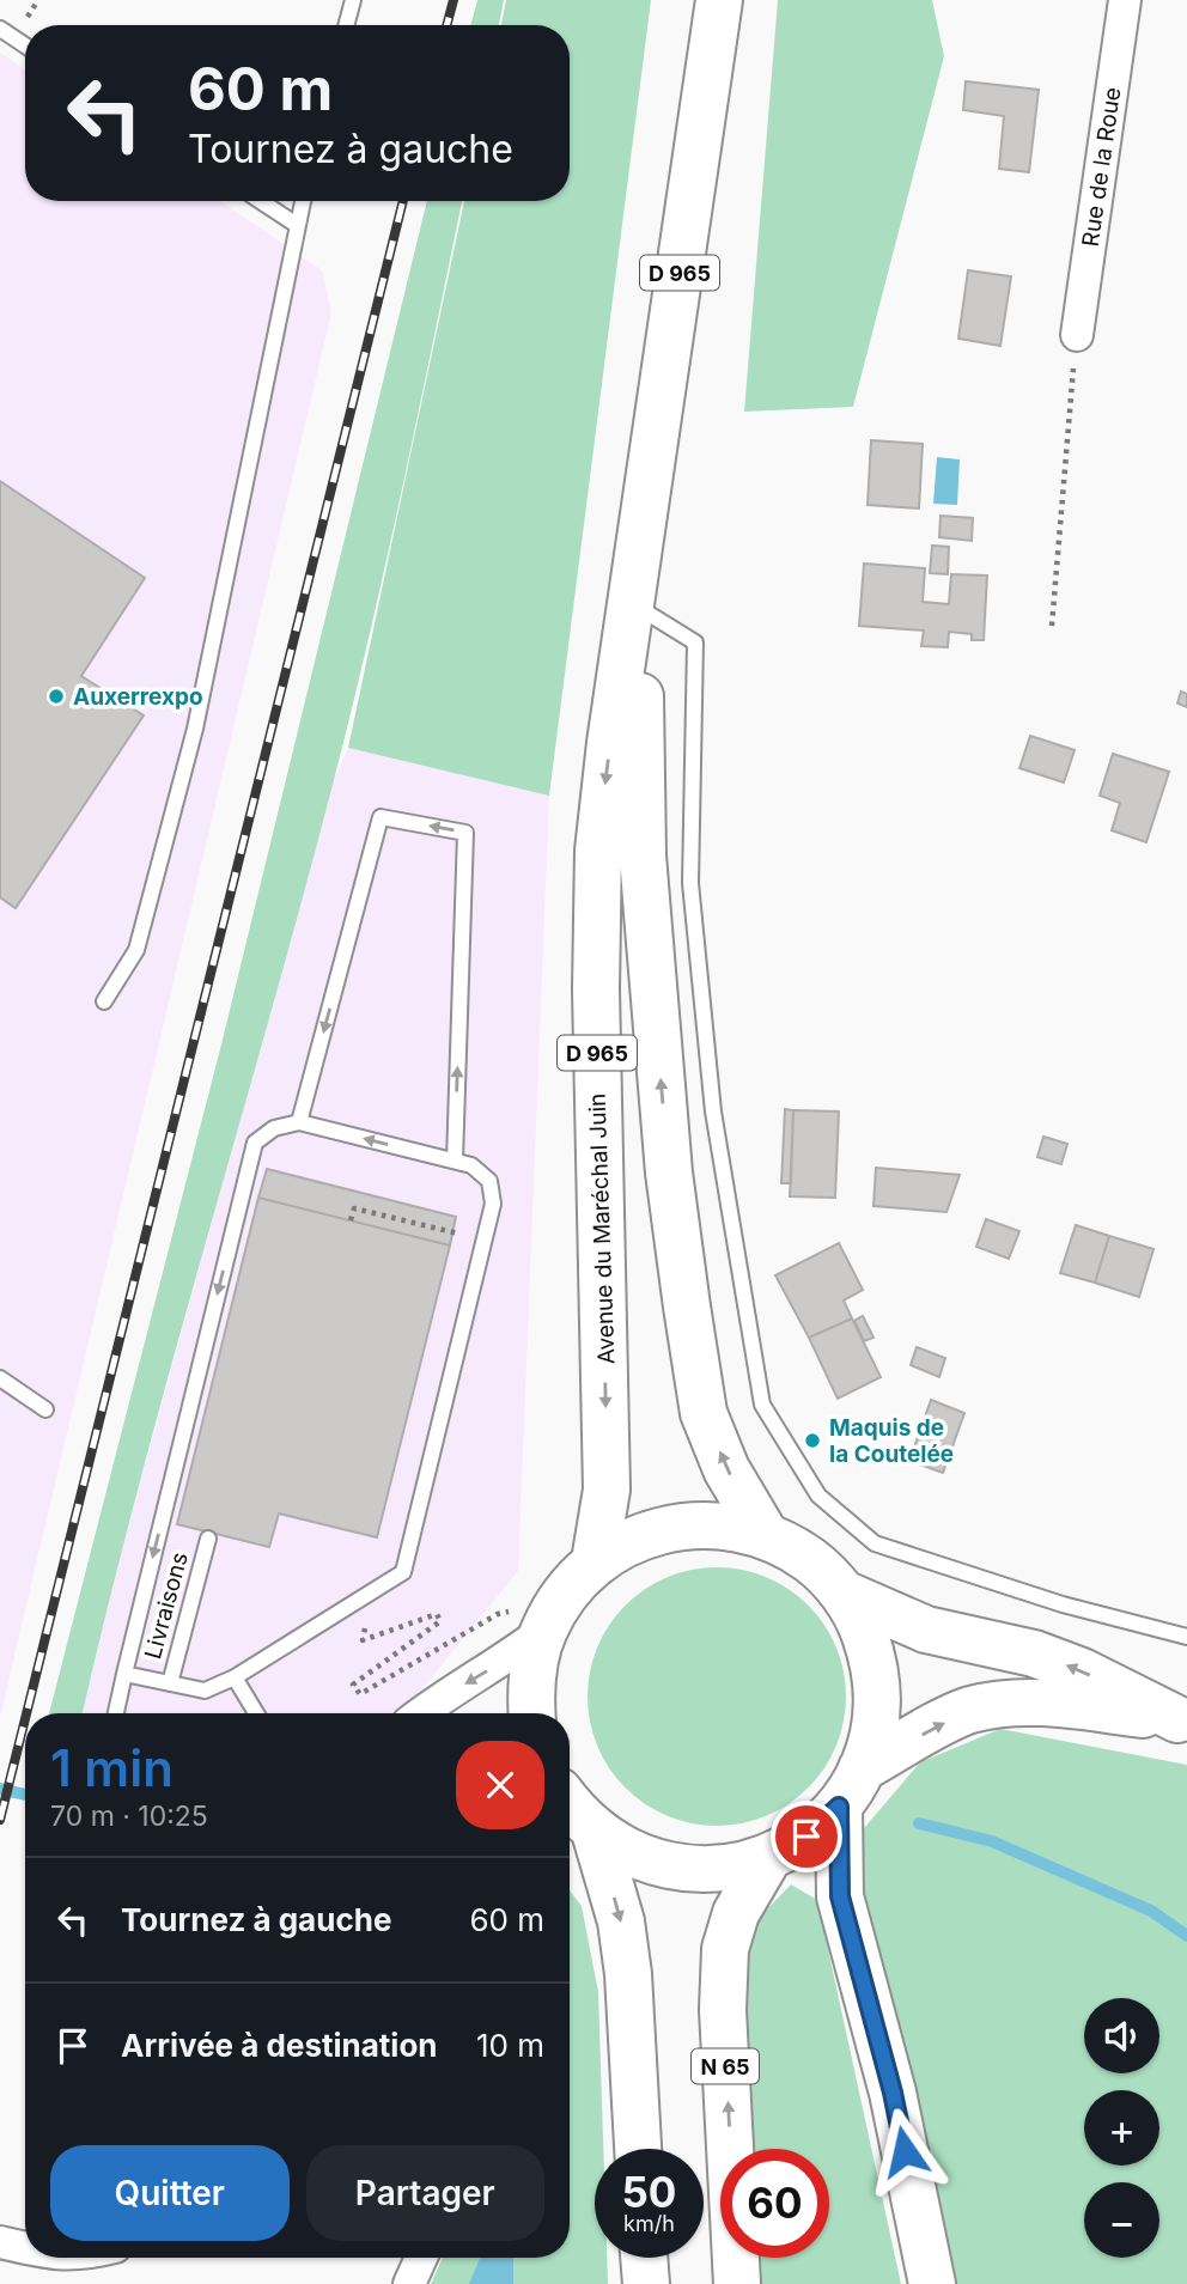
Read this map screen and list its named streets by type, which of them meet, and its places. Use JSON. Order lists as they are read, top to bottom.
{
  "streets": {
    "main road": ["D 965", "Avenue du Maréchal Juin", "N 65"],
    "street": ["Rue de la Roue"],
    "lane": ["Livraisons"]
  },
  "places": ["Auxerrexpo", "Maquis de la Coutelée"],
  "page": {
    "turn": ["60 m", "Tournez à gauche"],
    "heading": ["1 min", "70 m · 10:25"],
    "list": [
      {
        "name": "Tournez à gauche",
        "value": "60 m"
      },
      {
        "name": "Arrivée à destination",
        "value": "10 m"
      }
    ],
    "map_buttons": ["+", "−"],
    "buttons": ["Quitter", "Partager"],
    "speed": "50 km/h",
    "limit": "60"
  }
}
